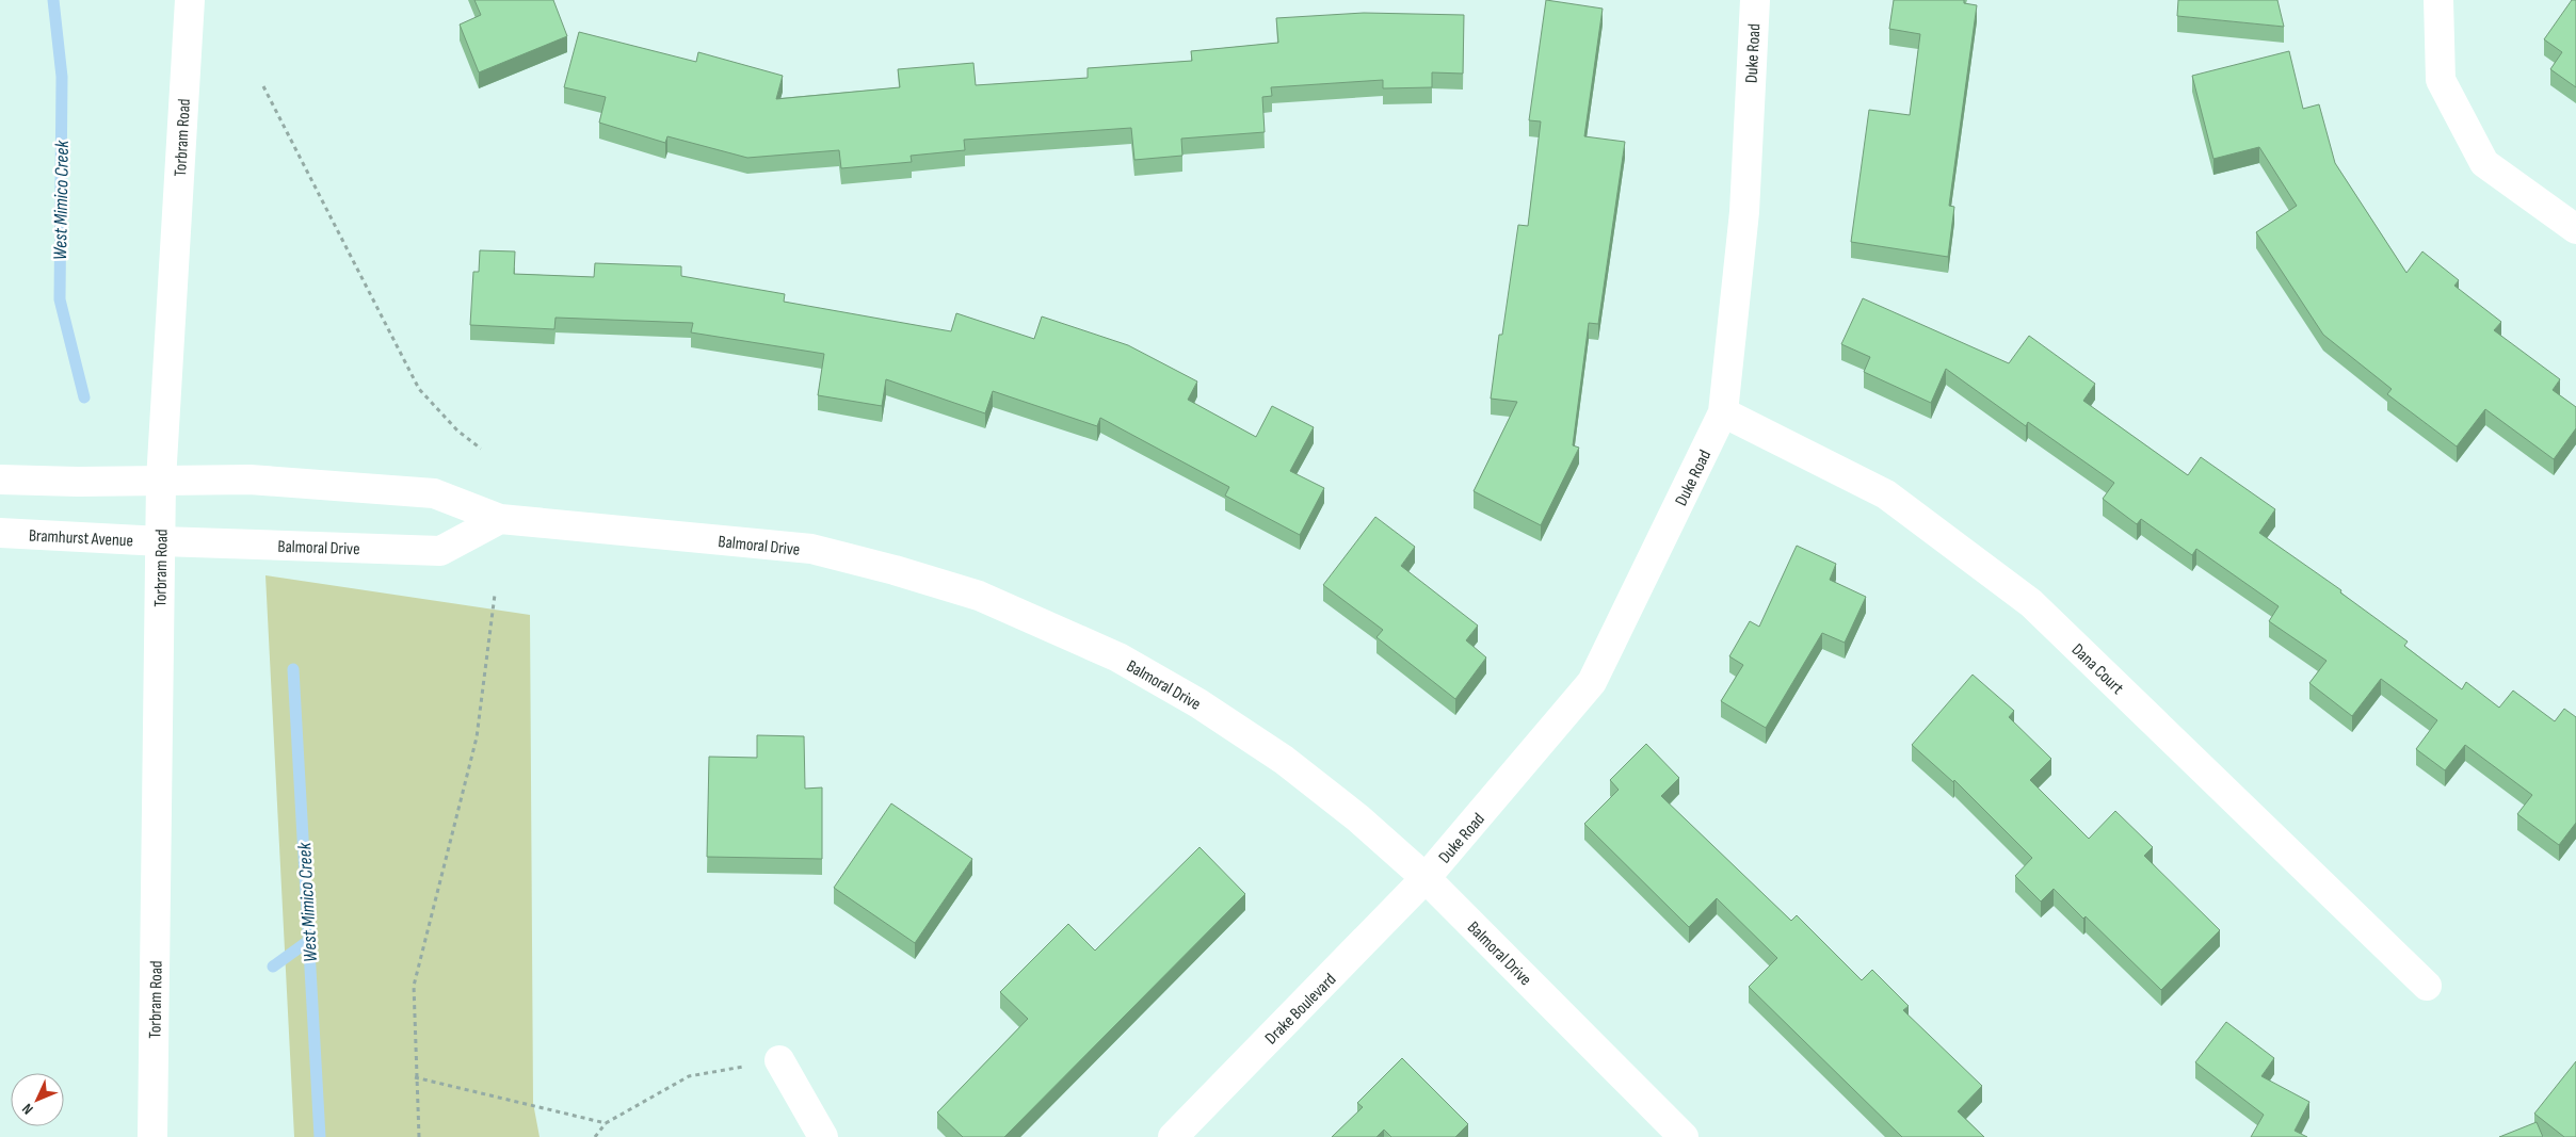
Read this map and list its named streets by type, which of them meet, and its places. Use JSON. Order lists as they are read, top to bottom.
{
  "streets": {
    "street": [
      "Duke Road",
      "Torbram Road",
      "Bramhurst Avenue",
      "Balmoral Drive",
      "Dana Court",
      "Drake Boulevard"
    ]
  },
  "crossings": [
    ["Duke Road", "Balmoral Drive"],
    ["Duke Road", "Dana Court"],
    ["Duke Road", "Drake Boulevard"],
    ["Torbram Road", "Bramhurst Avenue"],
    ["Torbram Road", "Balmoral Drive"],
    ["Bramhurst Avenue", "Balmoral Drive"],
    ["Balmoral Drive", "Drake Boulevard"]
  ],
  "water": ["West Mimico Creek"],
  "north": "bottom left"
}
